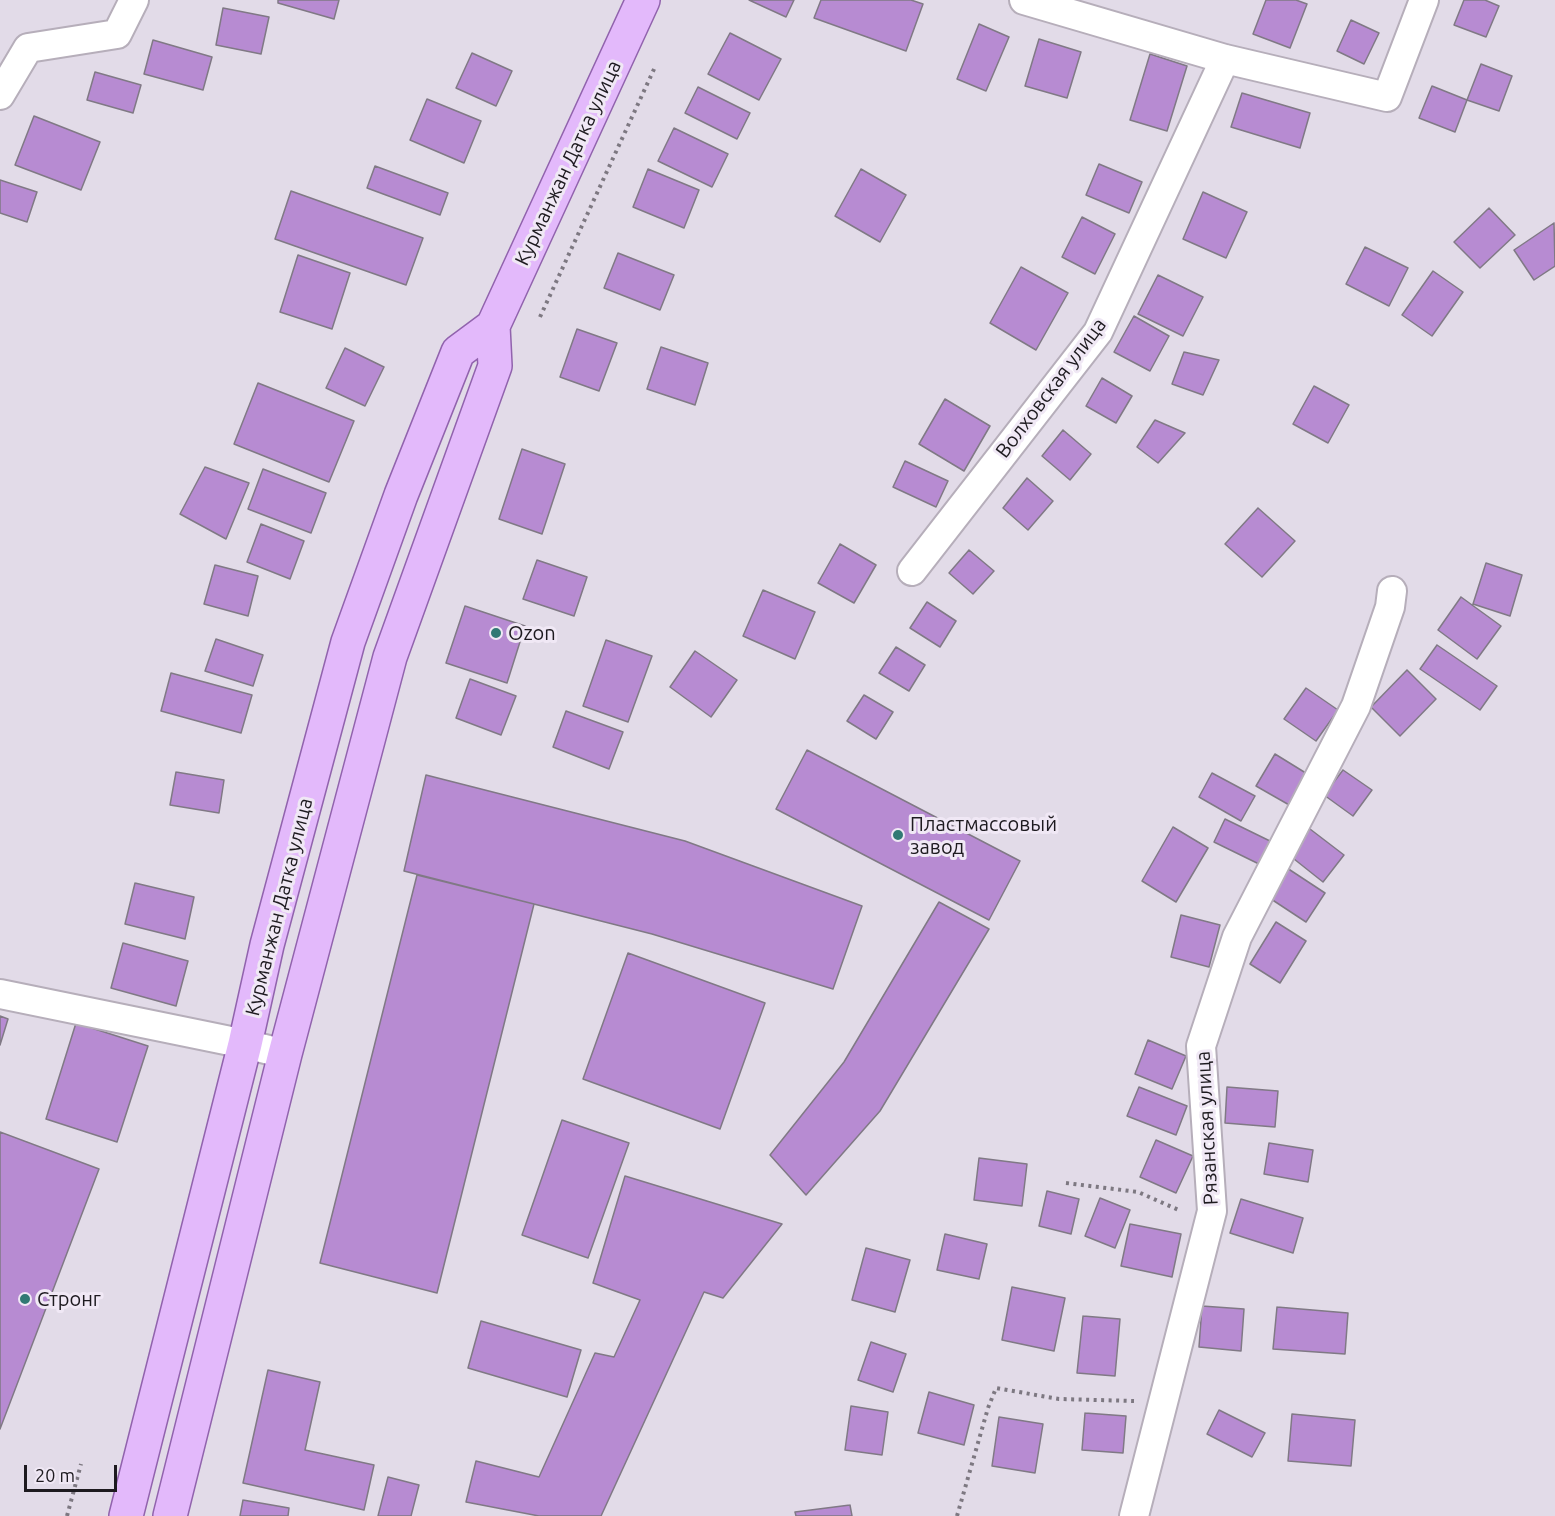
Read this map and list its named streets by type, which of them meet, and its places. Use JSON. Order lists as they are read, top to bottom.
{
  "streets": {
    "main road": ["Курманжан Датка улица"],
    "street": ["Волховская улица", "Рязанская улица"]
  },
  "places": ["Ozon", "Пластмассовый завод", "Стронг"],
  "scale_bar": "20 m"
}
